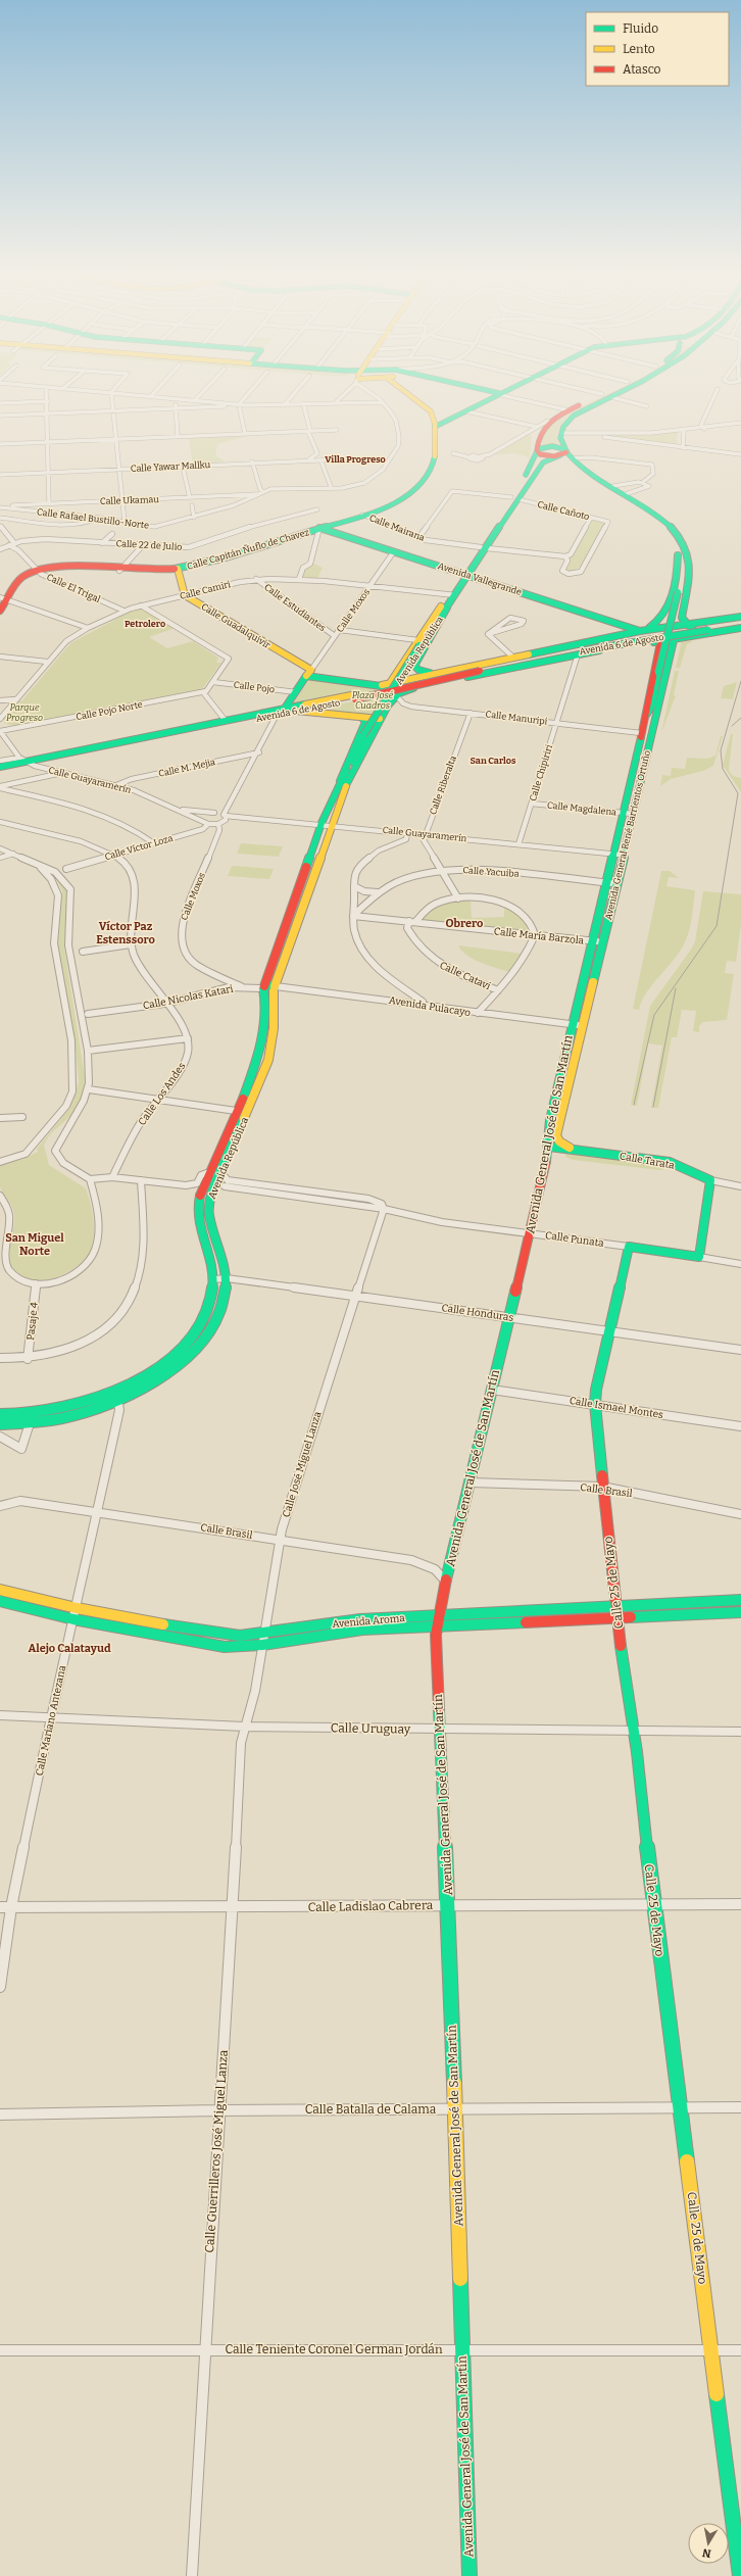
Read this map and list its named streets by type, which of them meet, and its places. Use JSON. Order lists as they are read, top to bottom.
{
  "streets": {
    "main road": [
      "Calle Capitán Ñuflo de Chavez",
      "Avenida Vallegrande",
      "Calle Moxos",
      "Calle Guadalquivir",
      "Avenida 6 de Agosto",
      "Avenida República",
      "Avenida General René Barrientos Ortuño",
      "Avenida General José de San Martín",
      "Calle Tarata",
      "Calle Punata",
      "Calle 25 de Mayo",
      "Avenida Aroma"
    ],
    "street": [
      "Calle Yawar Mallku",
      "Calle Ukamau",
      "Calle Cañoto",
      "Calle Rafael Bustillo-Norte",
      "Calle Mairana",
      "Calle 22 de Julio",
      "Calle El Trigal",
      "Calle Camiri",
      "Calle Estudiantes",
      "Calle Pojo",
      "Calle Pojo Norte",
      "Calle Manuripi",
      "Calle M. Mejia",
      "Calle Chipiriri",
      "Calle Guayaramerín",
      "Calle Riberalta",
      "Calle Magdalena",
      "Calle Víctor Loza",
      "Calle Yacuiba",
      "Calle María Barzola",
      "Calle Catavi",
      "Calle Nicolas Katari",
      "Avenida Pulacayo",
      "Calle Los Andes",
      "Calle Honduras",
      "Pasaje 4",
      "Calle Ismael Montes",
      "Calle José Miguel Lanza",
      "Calle Brasil",
      "Calle Mariano Antezana",
      "Calle Uruguay",
      "Calle Ladislao Cabrera",
      "Calle Batalla de Calama",
      "Calle Guerrilleros José Miguel Lanza",
      "Calle Teniente Coronel German Jordán"
    ]
  },
  "crossings": [
    ["Calle Ukamau", "Calle Rafael Bustillo-Norte"],
    ["Calle Cañoto", "Calle Mairana"],
    ["Calle Cañoto", "Avenida República"],
    ["Calle Mairana", "Calle Capitán Ñuflo de Chavez"],
    ["Calle Mairana", "Avenida República"],
    ["Calle 22 de Julio", "Calle El Trigal"],
    ["Calle Capitán Ñuflo de Chavez", "Avenida Vallegrande"],
    ["Calle Capitán Ñuflo de Chavez", "Calle El Trigal"],
    ["Avenida Vallegrande", "Calle Moxos"],
    ["Avenida Vallegrande", "Avenida 6 de Agosto"],
    ["Avenida Vallegrande", "Avenida República"],
    ["Calle El Trigal", "Calle Camiri"],
    ["Calle Camiri", "Calle Estudiantes"],
    ["Calle Camiri", "Calle Moxos"],
    ["Calle Camiri", "Calle Guadalquivir"],
    ["Calle Camiri", "Avenida República"],
    ["Calle Estudiantes", "Calle Moxos"],
    ["Calle Estudiantes", "Avenida República"],
    ["Calle Moxos", "Calle Guadalquivir"],
    ["Calle Moxos", "Avenida 6 de Agosto"],
    ["Calle Moxos", "Calle Pojo"],
    ["Calle Moxos", "Calle M. Mejia"],
    ["Calle Moxos", "Calle Guayaramerín"],
    ["Calle Moxos", "Calle Nicolas Katari"],
    ["Calle Guadalquivir", "Avenida 6 de Agosto"],
    ["Avenida 6 de Agosto", "Avenida República"],
    ["Avenida 6 de Agosto", "Calle Manuripi"],
    ["Avenida 6 de Agosto", "Calle Chipiriri"],
    ["Avenida 6 de Agosto", "Calle Guayaramerín"],
    ["Avenida 6 de Agosto", "Avenida General René Barrientos Ortuño"],
    ["Avenida República", "Calle Manuripi"],
    ["Avenida República", "Calle Guayaramerín"],
    ["Avenida República", "Calle Nicolas Katari"],
    ["Avenida República", "Avenida Pulacayo"],
    ["Avenida República", "Calle Honduras"],
    ["Avenida República", "Calle Mariano Antezana"],
    ["Calle Manuripi", "Calle Chipiriri"],
    ["Calle Manuripi", "Calle Riberalta"],
    ["Calle Manuripi", "Avenida General René Barrientos Ortuño"],
    ["Calle M. Mejia", "Calle Guayaramerín"],
    ["Calle Chipiriri", "Calle Guayaramerín"],
    ["Calle Chipiriri", "Calle Magdalena"],
    ["Calle Guayaramerín", "Calle Riberalta"],
    ["Calle Guayaramerín", "Avenida General René Barrientos Ortuño"],
    ["Calle Guayaramerín", "Calle Víctor Loza"],
    ["Calle Magdalena", "Avenida General René Barrientos Ortuño"],
    ["Avenida General René Barrientos Ortuño", "Calle Yacuiba"],
    ["Avenida General René Barrientos Ortuño", "Calle María Barzola"],
    ["Avenida General René Barrientos Ortuño", "Avenida Pulacayo"],
    ["Avenida General René Barrientos Ortuño", "Avenida General José de San Martín"],
    ["Calle Yacuiba", "Calle María Barzola"],
    ["Calle María Barzola", "Calle Catavi"],
    ["Calle Nicolas Katari", "Avenida Pulacayo"],
    ["Avenida Pulacayo", "Avenida General José de San Martín"],
    ["Avenida General José de San Martín", "Calle Tarata"],
    ["Avenida General José de San Martín", "Calle Punata"],
    ["Avenida General José de San Martín", "Calle Honduras"],
    ["Avenida General José de San Martín", "Calle Ismael Montes"],
    ["Avenida General José de San Martín", "Calle Brasil"],
    ["Avenida General José de San Martín", "Avenida Aroma"],
    ["Avenida General José de San Martín", "Calle Uruguay"],
    ["Avenida General José de San Martín", "Calle Ladislao Cabrera"],
    ["Avenida General José de San Martín", "Calle Batalla de Calama"],
    ["Avenida General José de San Martín", "Calle Teniente Coronel German Jordán"],
    ["Calle Punata", "Calle José Miguel Lanza"],
    ["Calle Punata", "Calle 25 de Mayo"],
    ["Calle Honduras", "Calle José Miguel Lanza"],
    ["Calle Honduras", "Calle 25 de Mayo"],
    ["Calle Ismael Montes", "Calle 25 de Mayo"],
    ["Calle José Miguel Lanza", "Calle Brasil"],
    ["Calle José Miguel Lanza", "Avenida Aroma"],
    ["Calle José Miguel Lanza", "Calle Uruguay"],
    ["Calle José Miguel Lanza", "Calle Guerrilleros José Miguel Lanza"],
    ["Calle Brasil", "Calle 25 de Mayo"],
    ["Calle Brasil", "Calle Mariano Antezana"],
    ["Calle 25 de Mayo", "Avenida Aroma"],
    ["Calle 25 de Mayo", "Calle Uruguay"],
    ["Calle 25 de Mayo", "Calle Ladislao Cabrera"],
    ["Calle 25 de Mayo", "Calle Batalla de Calama"],
    ["Calle 25 de Mayo", "Calle Teniente Coronel German Jordán"],
    ["Avenida Aroma", "Calle Mariano Antezana"],
    ["Calle Mariano Antezana", "Calle Uruguay"],
    ["Calle Mariano Antezana", "Calle Ladislao Cabrera"],
    ["Calle Uruguay", "Calle Guerrilleros José Miguel Lanza"],
    ["Calle Ladislao Cabrera", "Calle Guerrilleros José Miguel Lanza"],
    ["Calle Batalla de Calama", "Calle Guerrilleros José Miguel Lanza"],
    ["Calle Guerrilleros José Miguel Lanza", "Calle Teniente Coronel German Jordán"]
  ],
  "districts": [
    "Villa Progreso",
    "Petrolero",
    "San Carlos",
    "Obrero",
    "Víctor Paz Estenssoro",
    "San Miguel Norte",
    "Alejo Calatayud"
  ],
  "parks": ["Plaza José Cuadros", "Parque Progreso"],
  "legend": ["Fluido", "Lento", "Atasco"],
  "north": "bottom"
}
